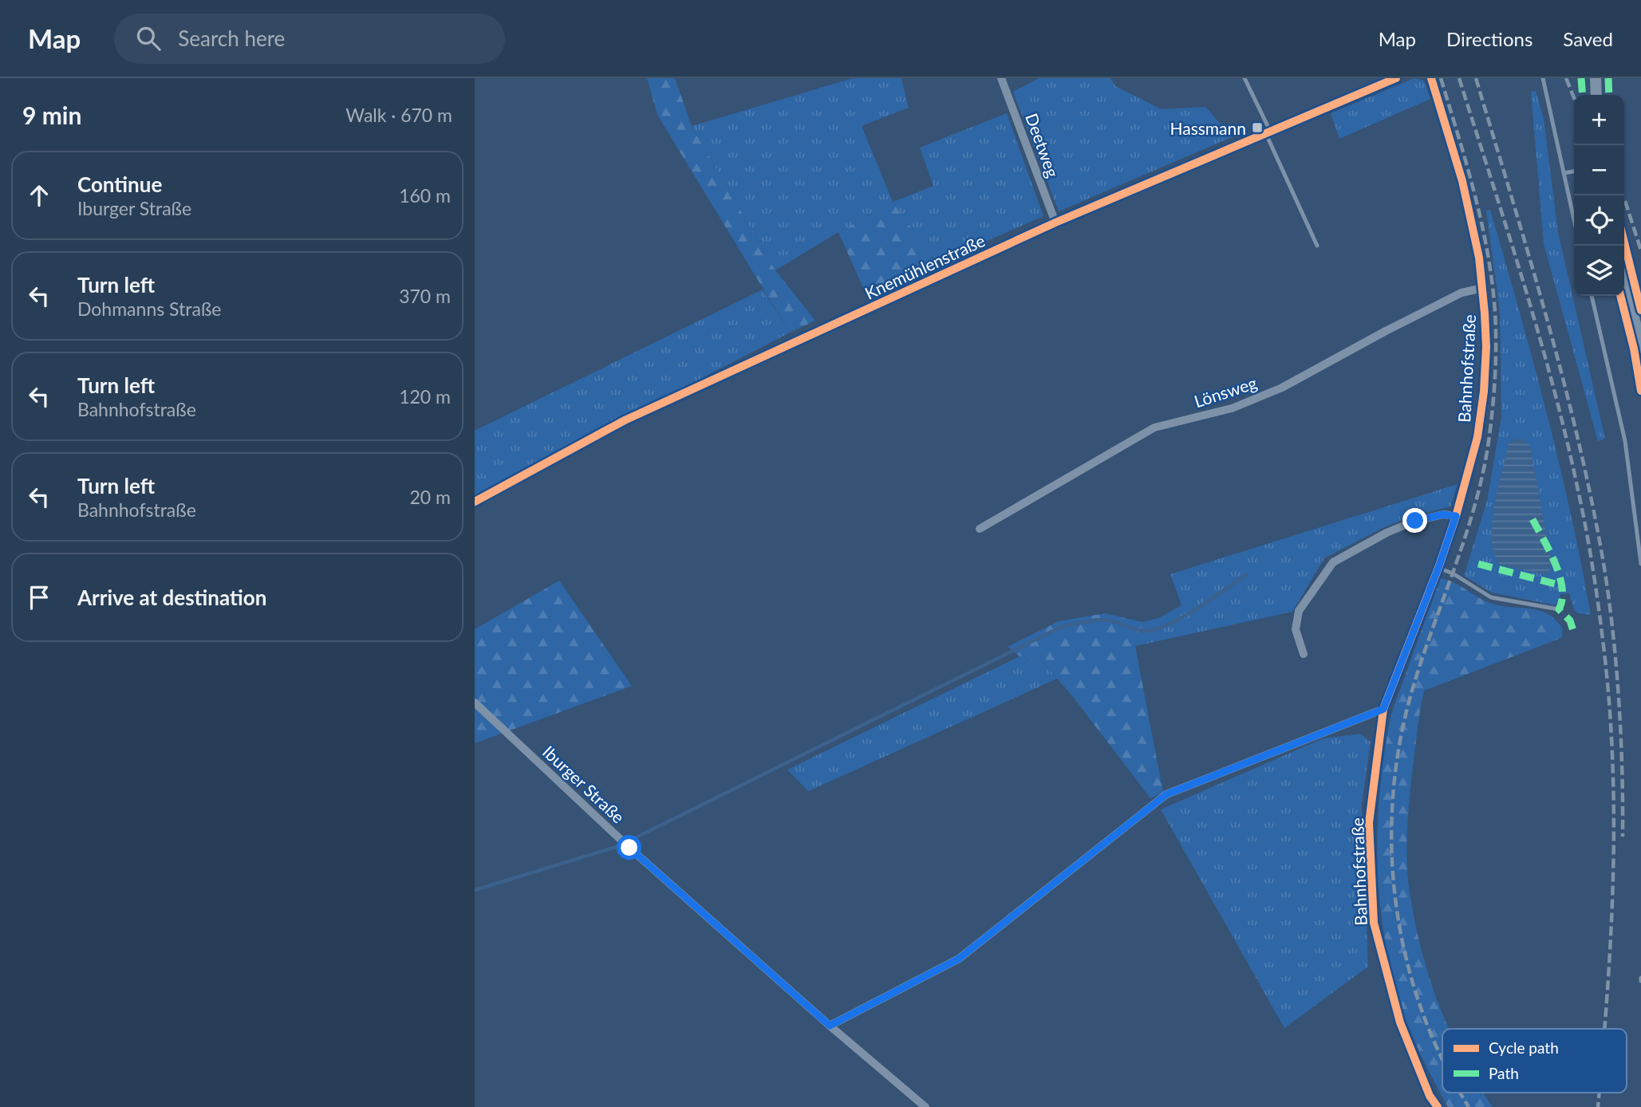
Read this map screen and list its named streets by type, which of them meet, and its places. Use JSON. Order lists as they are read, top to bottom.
{
  "streets": {
    "street": [
      "Deetweg",
      "Knemühlenstraße",
      "Bahnhofstraße",
      "Lönsweg",
      "Iburger Straße"
    ]
  },
  "crossings": [
    ["Deetweg", "Knemühlenstraße"],
    ["Bahnhofstraße", "Lönsweg"]
  ],
  "places": {
    "transit": ["Hassmann"]
  },
  "legend": ["Cycle path", "Path"],
  "page": {
    "header": "Map",
    "search": "Search here",
    "nav": ["Map", "Directions", "Saved"],
    "heading": ["9 min", "Walk · 670 m"],
    "map_buttons": ["+", "−"],
    "list": [
      ["Continue", "Iburger Straße", "160 m"],
      ["Turn left", "Dohmanns Straße", "370 m"],
      ["Turn left", "Bahnhofstraße", "120 m"],
      ["Turn left", "Bahnhofstraße", "20 m"],
      "Arrive at destination"
    ]
  }
}
